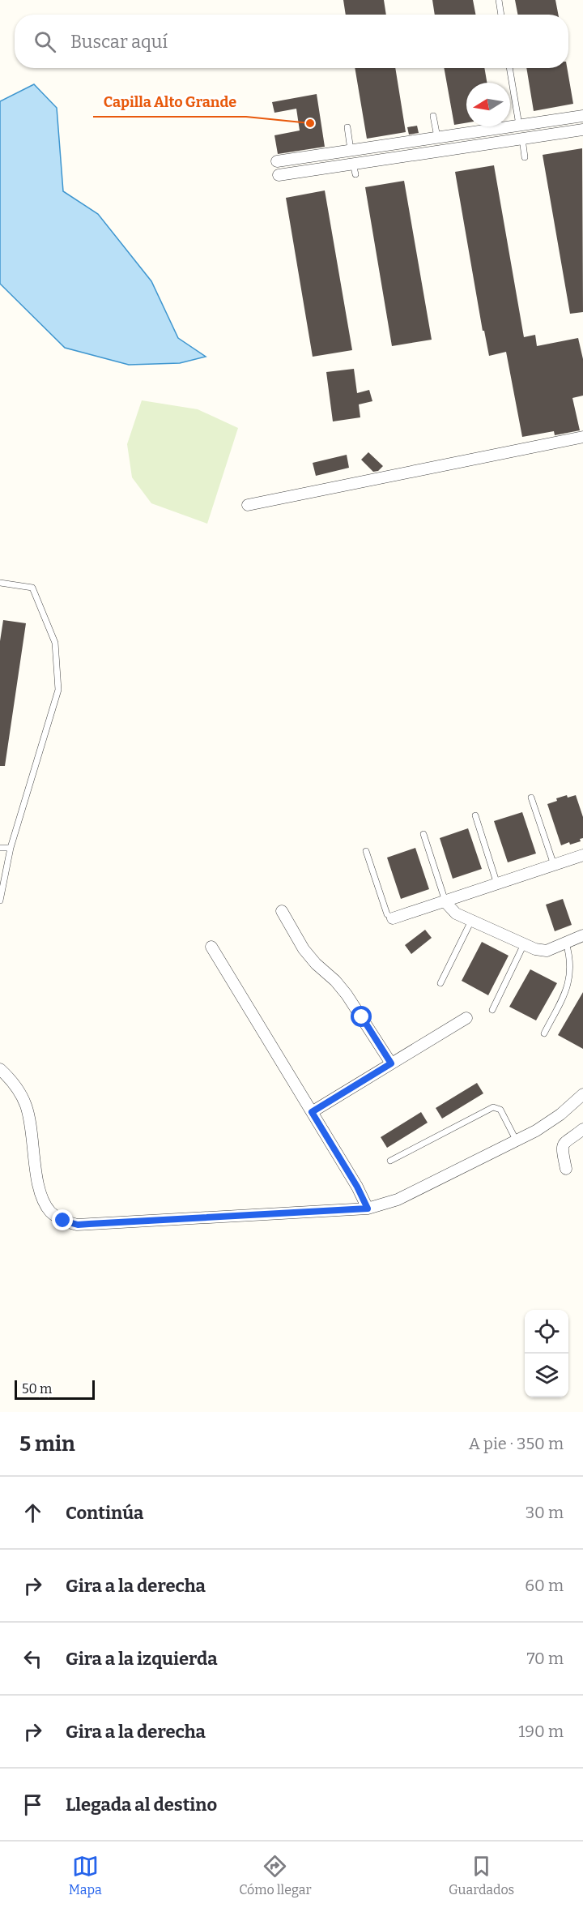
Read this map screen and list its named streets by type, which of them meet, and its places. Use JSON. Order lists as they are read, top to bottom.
{
  "places": ["Capilla Alto Grande"],
  "scale_bar": "50 m",
  "north": "left",
  "page": {
    "search": "Buscar aquí",
    "scale": "50 m",
    "heading": ["5 min", "A pie · 350 m"],
    "list": [
      ["Continúa", "30 m"],
      ["Gira a la derecha", "60 m"],
      ["Gira a la izquierda", "70 m"],
      ["Gira a la derecha", "190 m"],
      "Llegada al destino"
    ],
    "nav": ["Mapa", "Cómo llegar", "Guardados"]
  }
}
